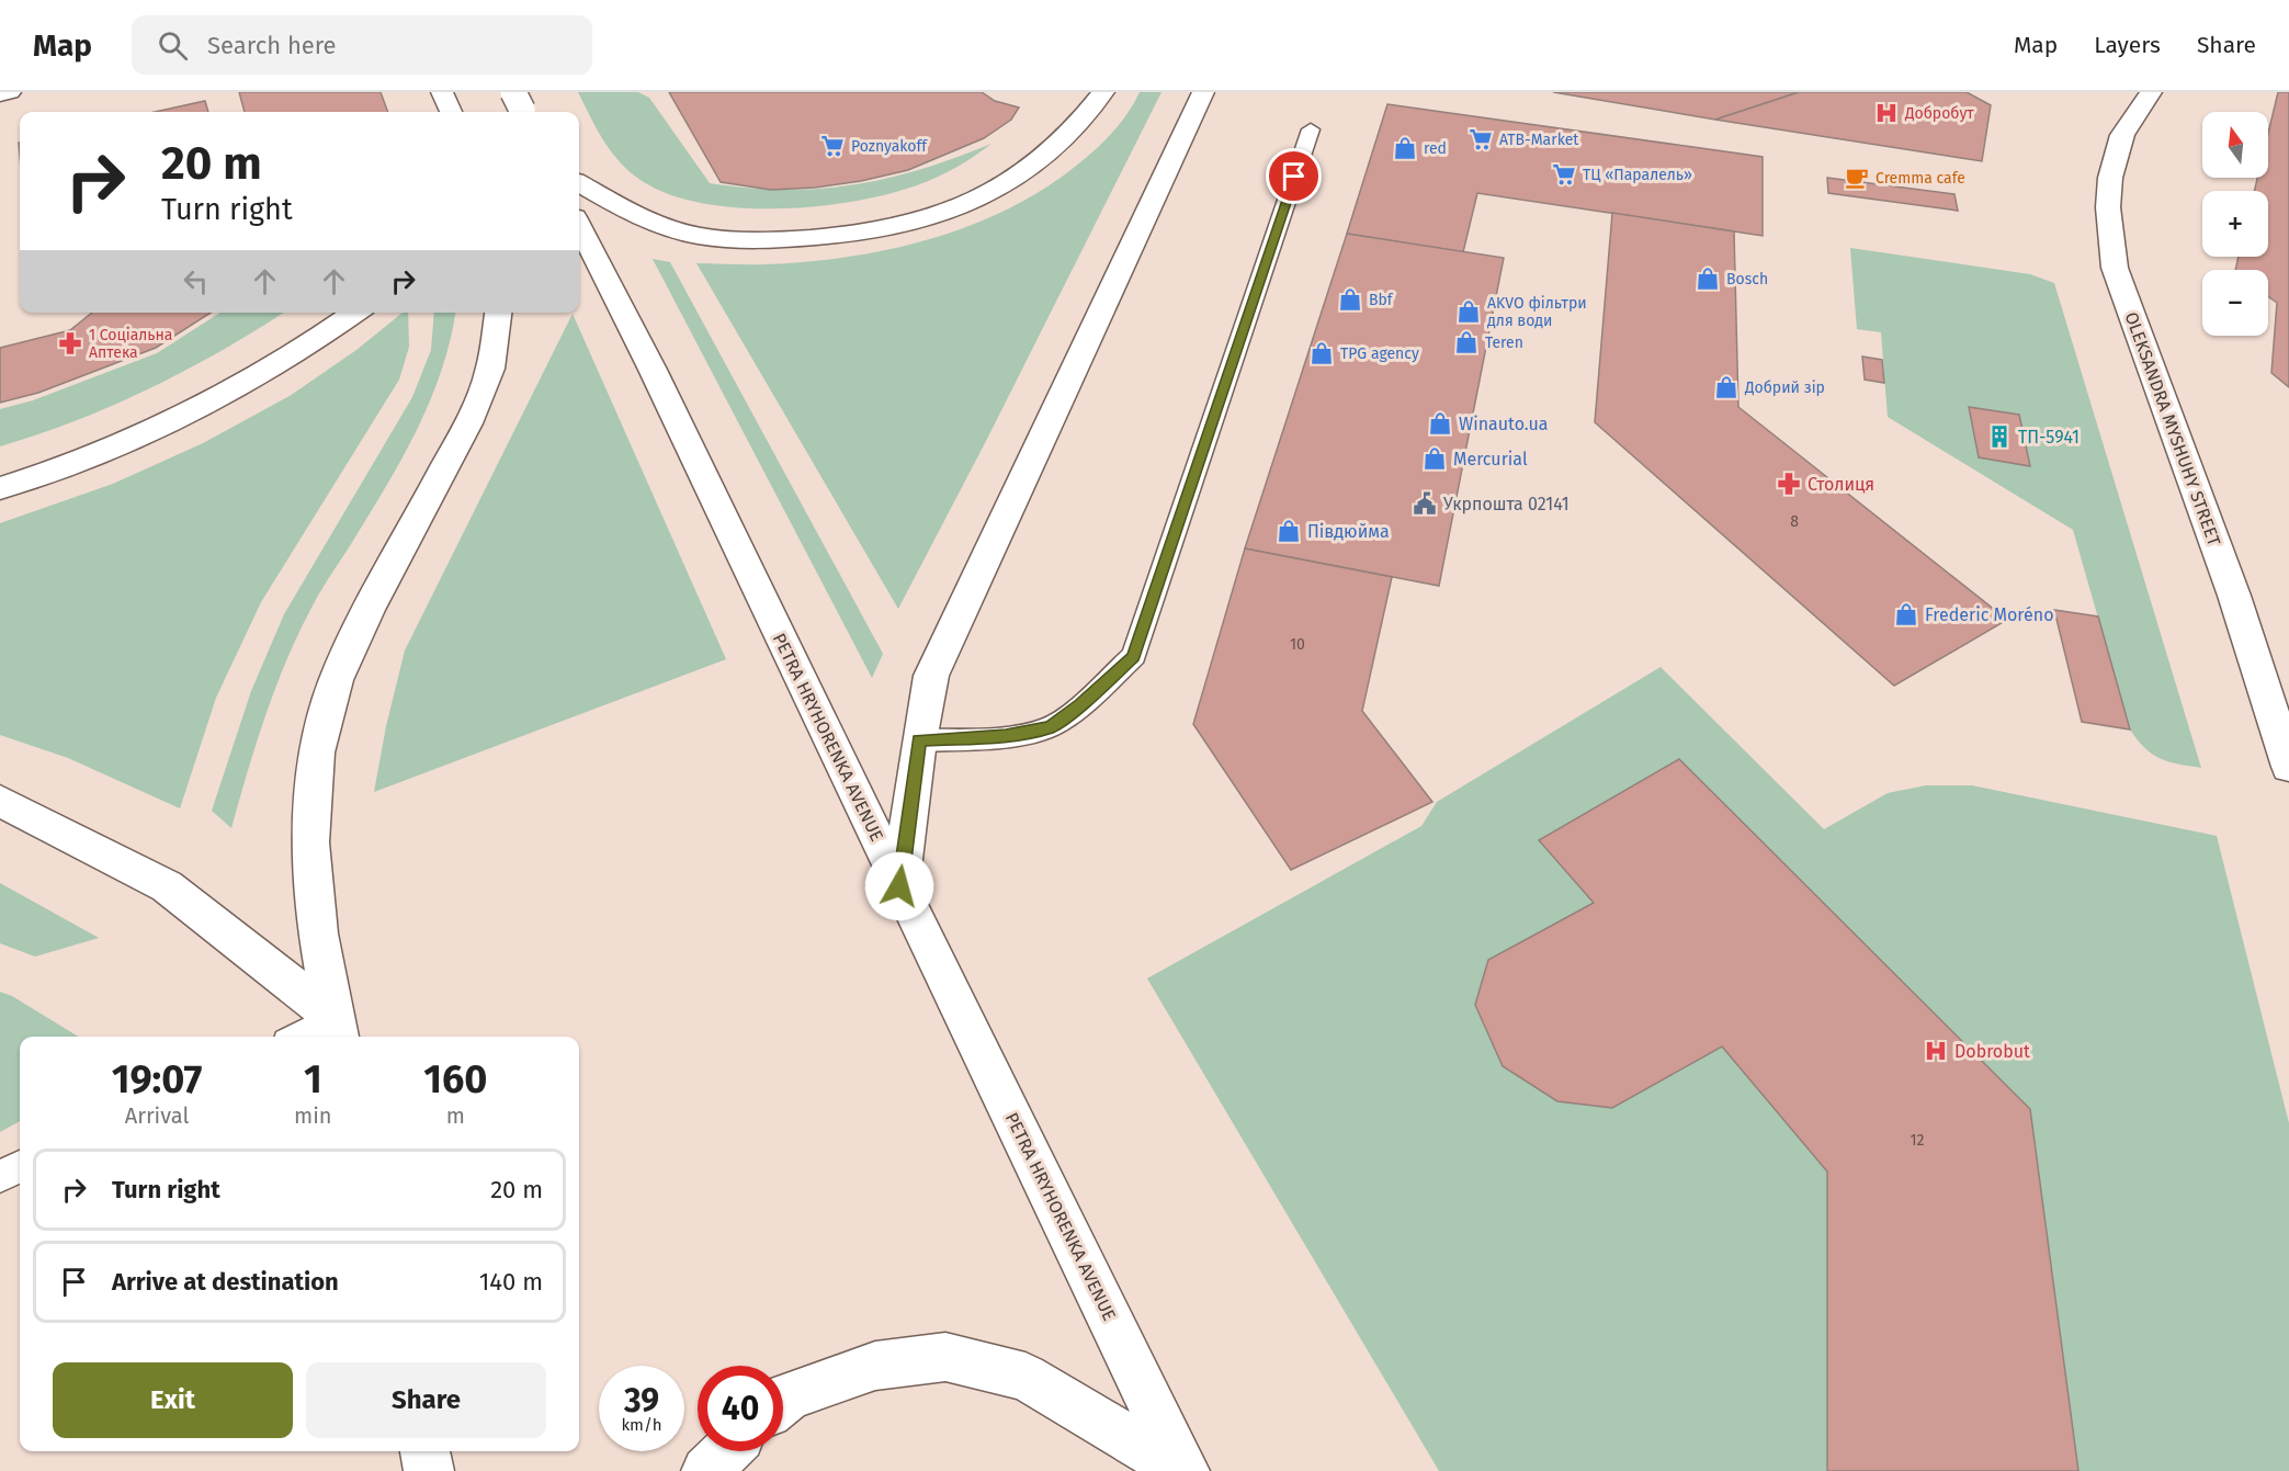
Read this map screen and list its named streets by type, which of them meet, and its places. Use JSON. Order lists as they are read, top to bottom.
{
  "streets": {
    "main road": ["OLEKSANDRA MYSHUHY STREET", "PETRA HRYHORENKA AVENUE"]
  },
  "places": {
    "hospital": ["Добробут", "Dobrobut"],
    "supermarket": ["ATB-Market", "Poznyakoff", "ТЦ «Паралель»"],
    "shop": [
      "red",
      "Bosch",
      "Bbf",
      "AKVO фільтри для води",
      "Teren",
      "TPG agency",
      "Добрий зір",
      "Winauto.ua",
      "Mercurial",
      "Півдюйма",
      "Frederic Moréno"
    ],
    "cafe": ["Cremma cafe"],
    "pharmacy": ["1 Соціальна Аптека", "Столиця"],
    "building": ["ТП-5941"],
    "public building": ["Укрпошта 02141"]
  },
  "house_numbers": ["8", "10", "12"],
  "north": "top",
  "page": {
    "header": "Map",
    "search": "Search here",
    "nav": ["Map", "Layers", "Share"],
    "map_buttons": ["+", "−"],
    "turn": ["20 m", "Turn right"],
    "eta": [
      "19:07",
      "Arrival",
      "1",
      "min",
      "160",
      "m"
    ],
    "list": [
      {
        "name": "Turn right",
        "value": "20 m"
      },
      {
        "name": "Arrive at destination",
        "value": "140 m"
      }
    ],
    "buttons": ["Exit", "Share"],
    "speed": "39 km/h",
    "limit": "40"
  }
}
